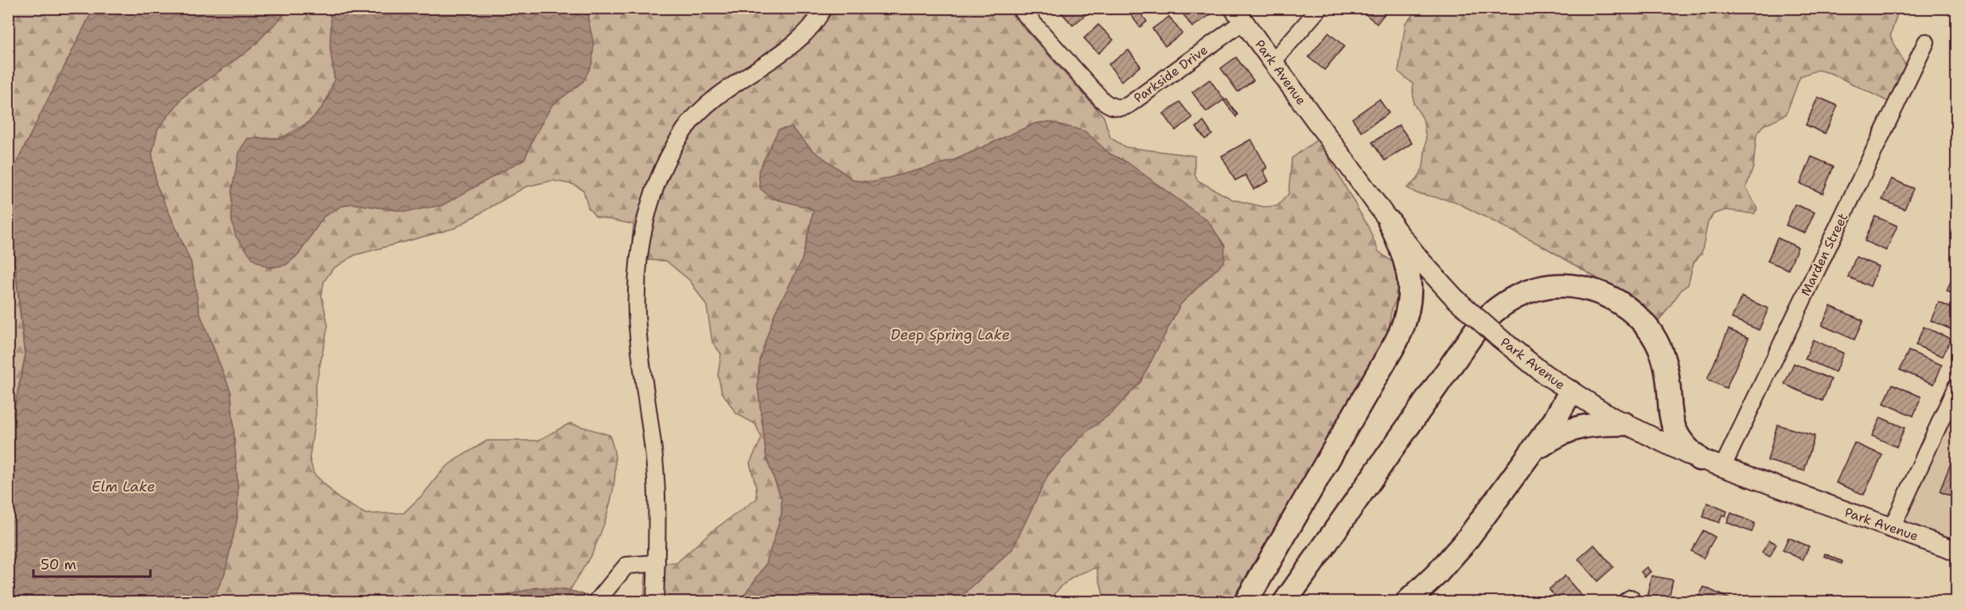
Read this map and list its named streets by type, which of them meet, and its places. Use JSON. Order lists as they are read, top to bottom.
{
  "streets": {
    "main road": ["Park Avenue"],
    "street": ["Parkside Drive", "Marden Street"]
  },
  "crossings": [
    ["Park Avenue", "Parkside Drive"],
    ["Park Avenue", "Marden Street"]
  ],
  "water": ["Deep Spring Lake", "Elm Lake"],
  "scale_bar": "50 m"
}
